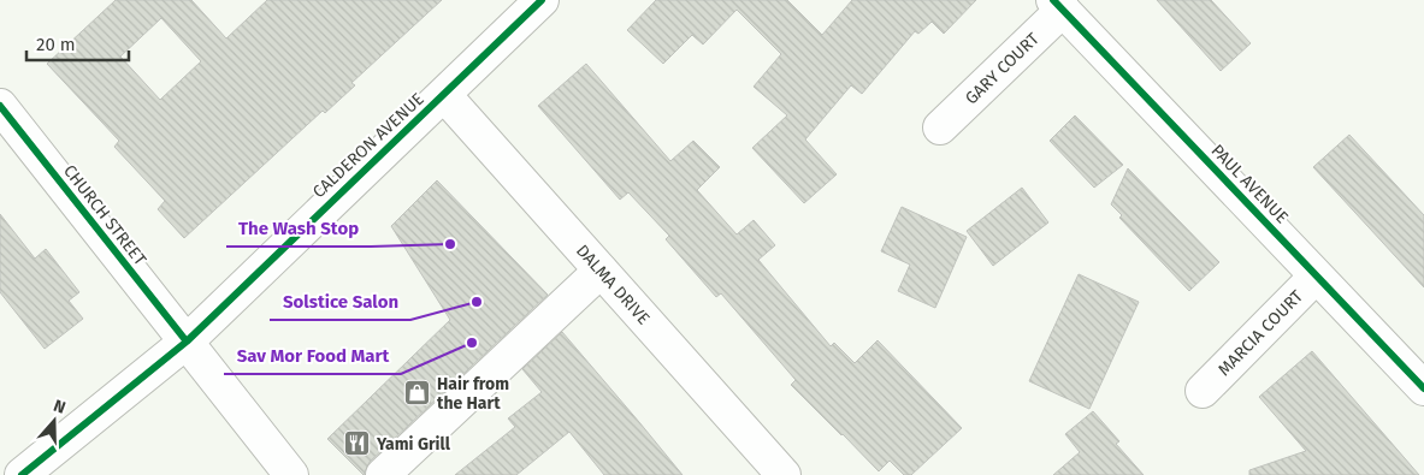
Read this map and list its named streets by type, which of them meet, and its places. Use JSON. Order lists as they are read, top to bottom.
{
  "streets": {
    "street": [
      "GARY COURT",
      "CALDERON AVENUE",
      "PAUL AVENUE",
      "CHURCH STREET",
      "DALMA DRIVE",
      "MARCIA COURT"
    ]
  },
  "crossings": [
    ["GARY COURT", "PAUL AVENUE"],
    ["CALDERON AVENUE", "CHURCH STREET"],
    ["CALDERON AVENUE", "DALMA DRIVE"],
    ["PAUL AVENUE", "MARCIA COURT"]
  ],
  "places": {
    "other": ["The Wash Stop", "Solstice Salon", "Sav Mor Food Mart"],
    "shop": ["Hair from the Hart"],
    "restaurant": ["Yami Grill"]
  },
  "scale_bar": "20 m",
  "north": "top"
}
